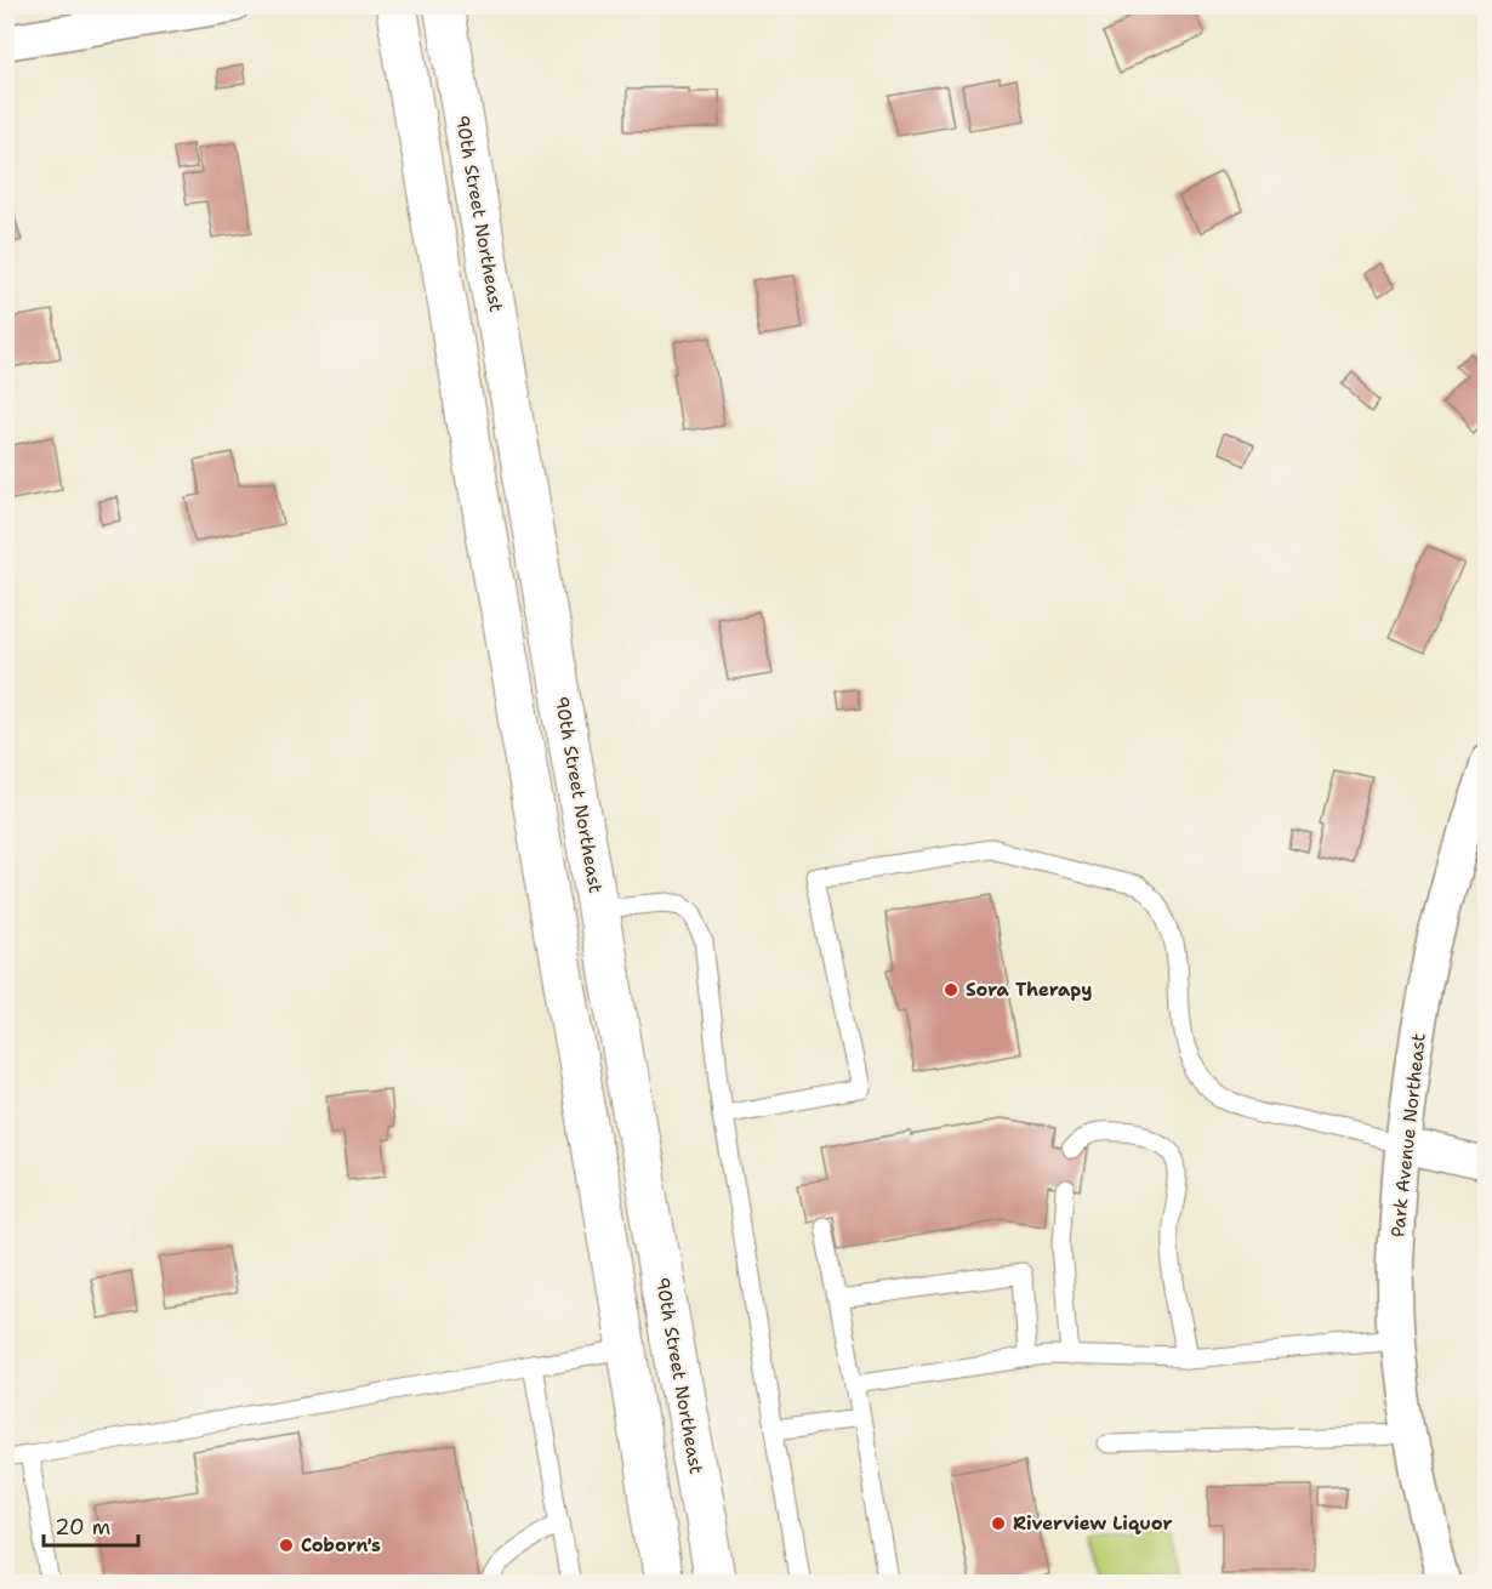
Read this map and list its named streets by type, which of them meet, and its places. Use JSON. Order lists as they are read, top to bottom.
{
  "streets": {
    "main road": ["90th Street Northeast"],
    "street": ["Park Avenue Northeast"]
  },
  "places": ["Sora Therapy", "Riverview Liquor", "Coborn's"],
  "scale_bar": "20 m"
}
